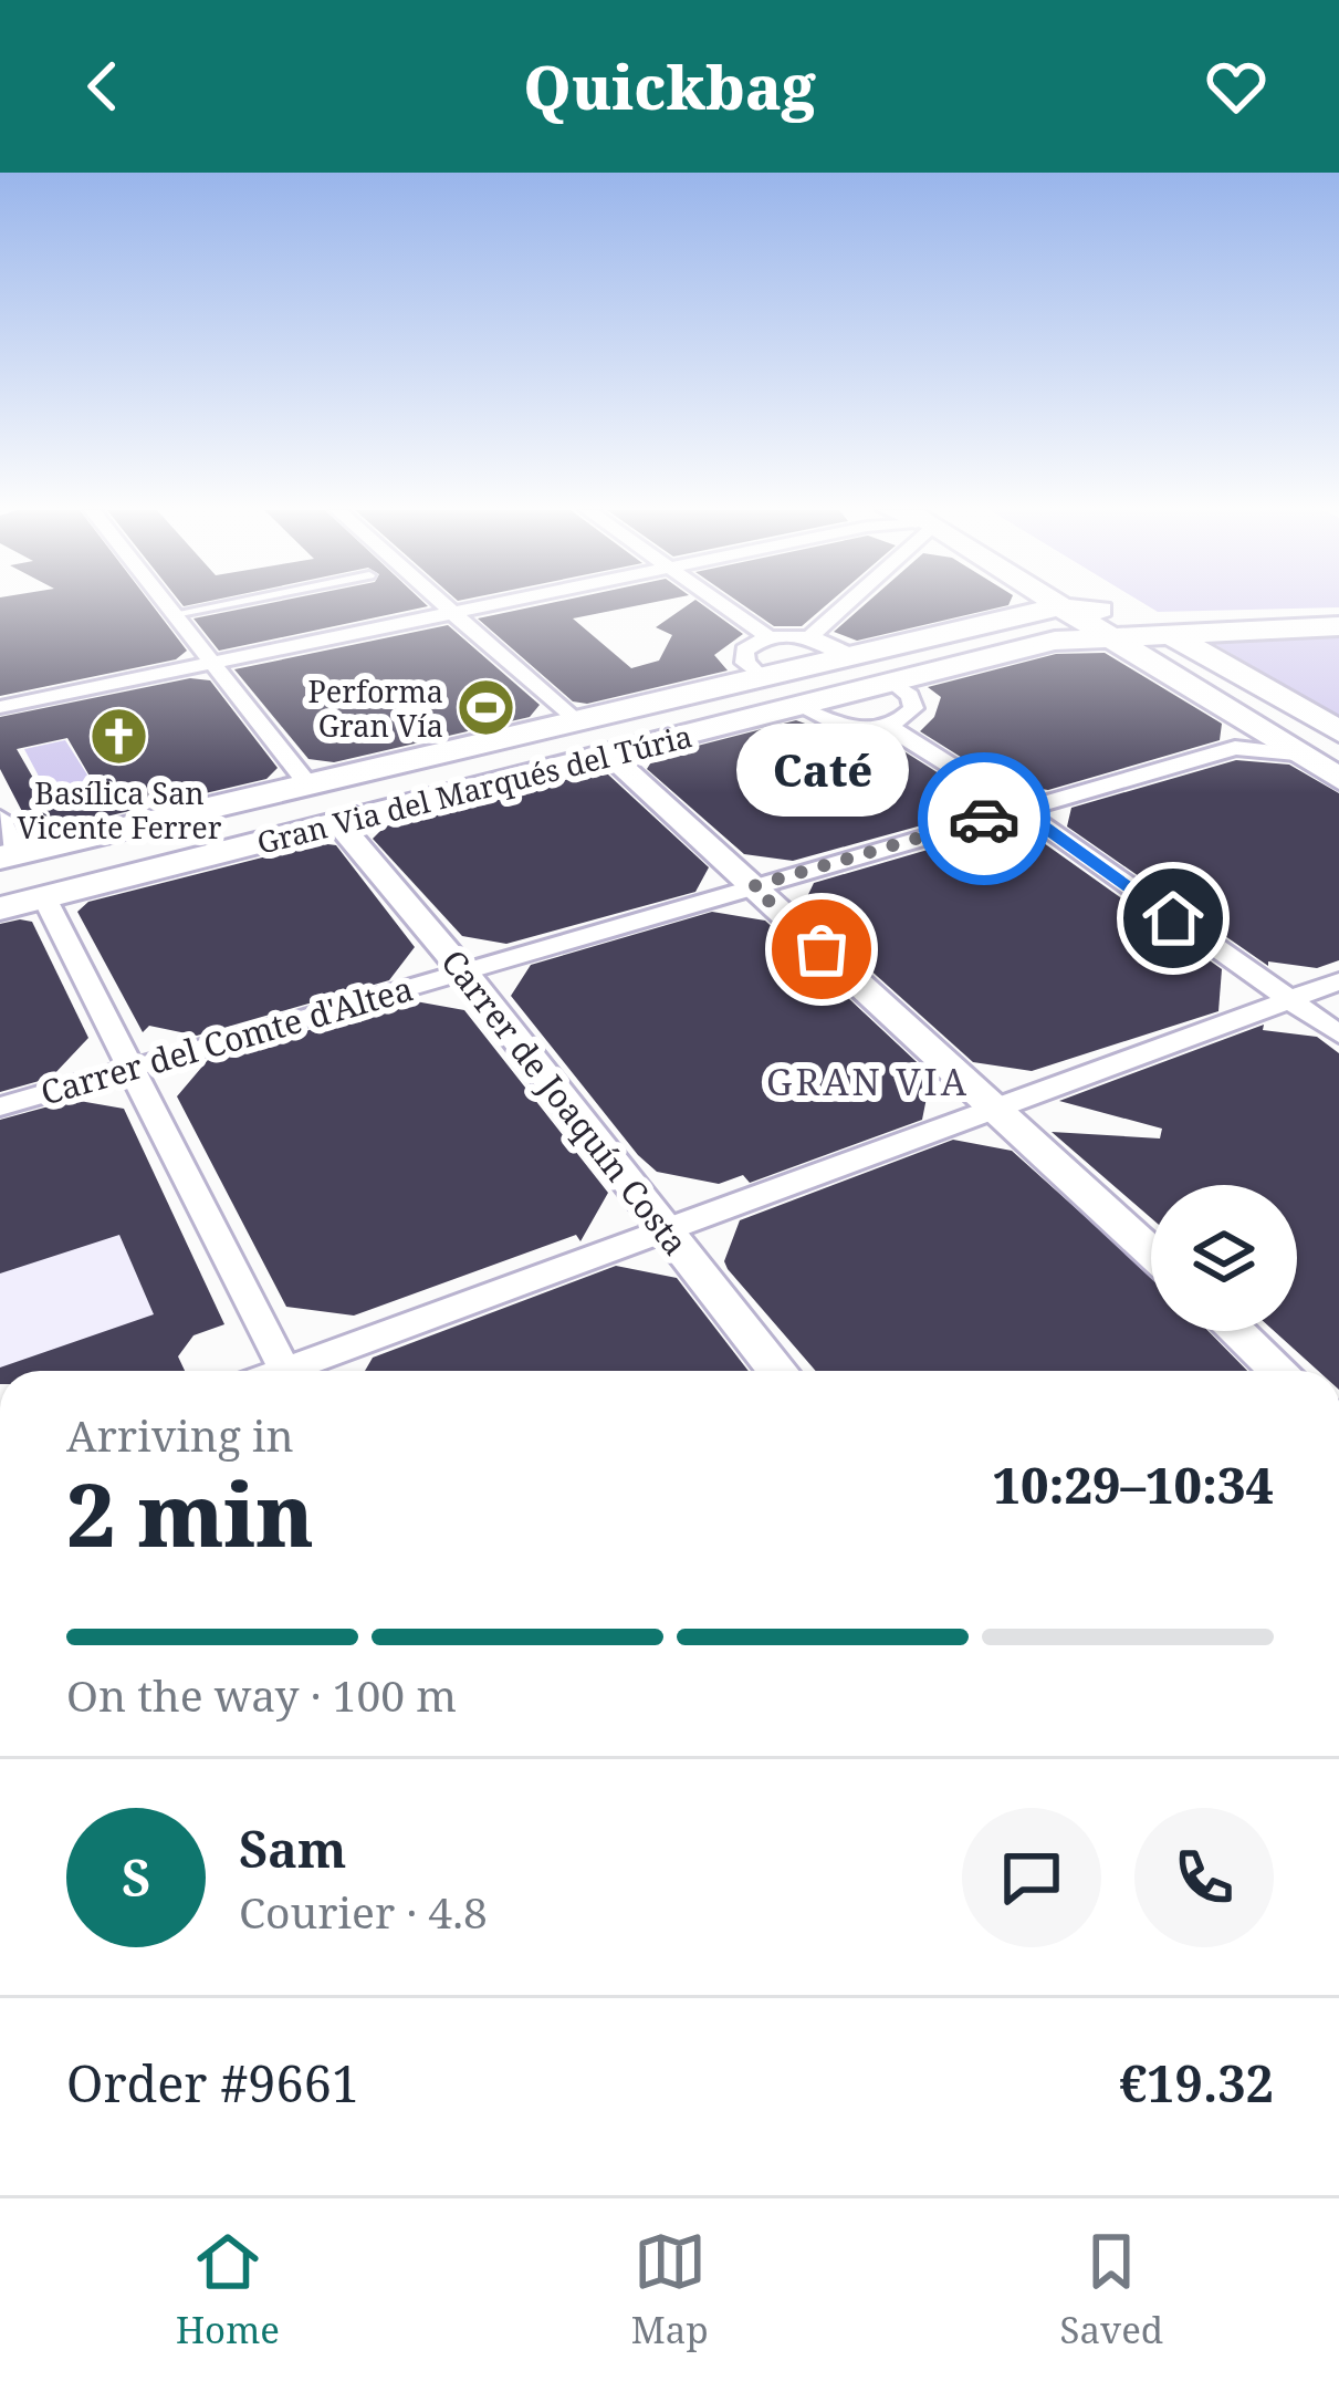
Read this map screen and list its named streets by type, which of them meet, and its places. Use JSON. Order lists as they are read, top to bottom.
{
  "streets": {
    "main road": ["Gran Via del Marqués del Túria"],
    "street": ["Carrer del Comte d'Altea", "Carrer de Joaquín Costa"]
  },
  "crossings": [
    ["Gran Via del Marqués del Túria", "Carrer de Joaquín Costa"],
    ["Carrer del Comte d'Altea", "Carrer de Joaquín Costa"]
  ],
  "districts": ["GRAN VIA"],
  "places": {
    "sports": ["Performa Gran Vía"],
    "church": ["Basílica San Vicente Ferrer"],
    "other": ["Caté"]
  },
  "page": {
    "header": "Quickbag",
    "bubble": "Caté",
    "heading": ["2 min", "Arriving in", "10:29–10:34"],
    "panel": [
      "Sam",
      "Courier · 4.8",
      "Order #9661",
      "€19.32"
    ],
    "bar": "On the way · 100 m",
    "round": "S",
    "tabs": ["Home", "Map", "Saved"]
  }
}
